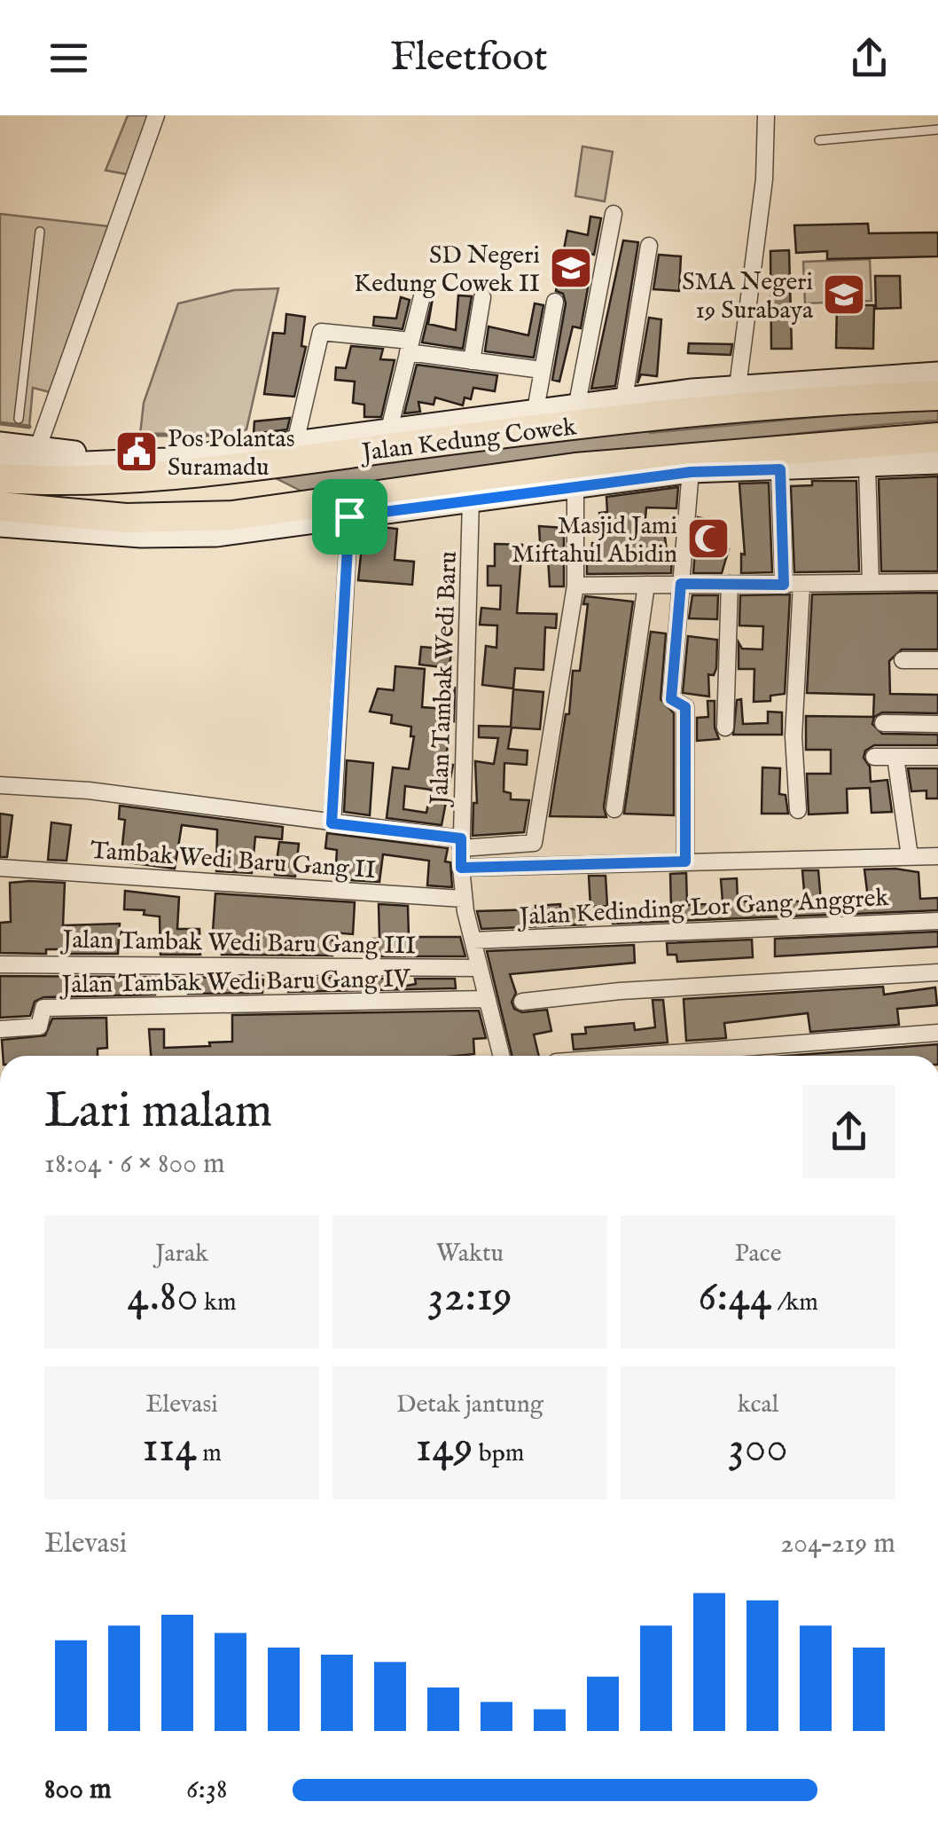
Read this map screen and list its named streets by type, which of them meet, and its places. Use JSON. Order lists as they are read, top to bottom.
{
  "streets": {
    "highway": ["Jalan Kedung Cowek"],
    "street": [
      "Jalan Tambak Wedi Baru",
      "Tambak Wedi Baru Gang II",
      "Jalan Kedinding Lor Gang Anggrek",
      "Jalan Tambak Wedi Baru Gang III",
      "Jalan Tambak Wedi Baru Gang IV"
    ]
  },
  "crossings": [
    ["Jalan Kedung Cowek", "Jalan Tambak Wedi Baru"],
    ["Jalan Tambak Wedi Baru", "Tambak Wedi Baru Gang II"],
    ["Jalan Tambak Wedi Baru", "Jalan Kedinding Lor Gang Anggrek"],
    ["Jalan Tambak Wedi Baru", "Jalan Tambak Wedi Baru Gang III"],
    ["Jalan Tambak Wedi Baru", "Jalan Tambak Wedi Baru Gang IV"]
  ],
  "places": {
    "school or university": ["SD Negeri Kedung Cowek II", "SMA Negeri 19 Surabaya"],
    "public building": ["Pos Polantas Suramadu"],
    "mosque": ["Masjid Jami Miftahul Abidin"]
  },
  "page": {
    "header": "Fleetfoot",
    "heading": ["Lari malam", "18:04 · 6 × 800 m"],
    "stats": [
      ["Jarak", "4.80 km"],
      ["Waktu", "32:19"],
      ["Pace", "6:44 /km"],
      ["Elevasi", "114 m"],
      ["Detak jantung", "149 bpm"],
      ["kcal", "300"]
    ],
    "chart": ["Elevasi", "204–219 m"],
    "list": [
      {
        "name": "800 m",
        "note": "6:38"
      }
    ]
  }
}
